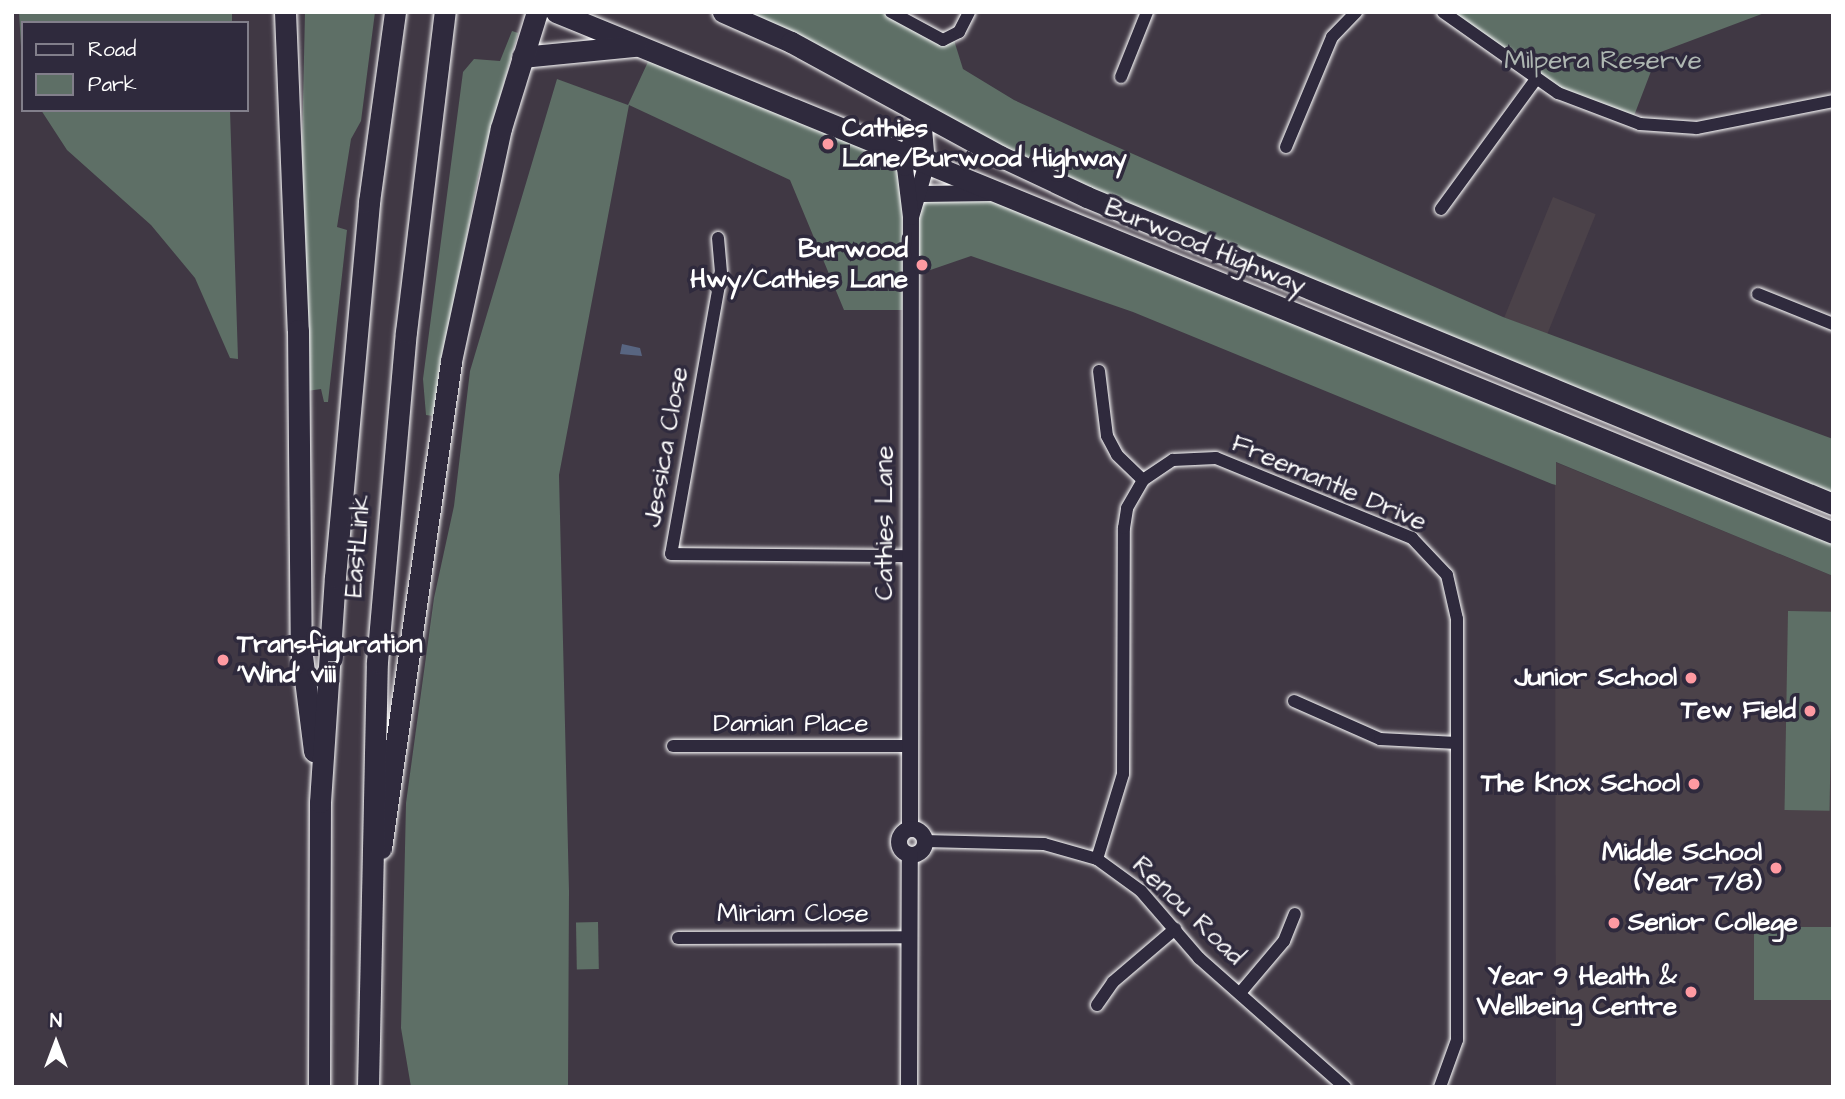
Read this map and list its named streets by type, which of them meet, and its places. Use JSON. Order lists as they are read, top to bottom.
{
  "streets": {
    "highway": ["Burwood Highway", "EastLink"],
    "street": [
      "Jessica Close",
      "Freemantle Drive",
      "Cathies Lane",
      "Damian Place",
      "Renou Road",
      "Miriam Close"
    ]
  },
  "crossings": [
    ["Burwood Highway", "Cathies Lane"],
    ["Jessica Close", "Cathies Lane"],
    ["Freemantle Drive", "Renou Road"],
    ["Cathies Lane", "Damian Place"],
    ["Cathies Lane", "Renou Road"]
  ],
  "parks": ["Milpera Reserve"],
  "places": [
    "Cathies Lane/Burwood Highway",
    "Burwood Hwy/Cathies Lane",
    "Transfiguration 'Wind' viii",
    "Junior School",
    "Tew Field",
    "The Knox School",
    "Middle School (Year 7/8)",
    "Senior College",
    "Year 9 Health & Wellbeing Centre"
  ],
  "legend": ["Road", "Park"],
  "north": "top"
}
